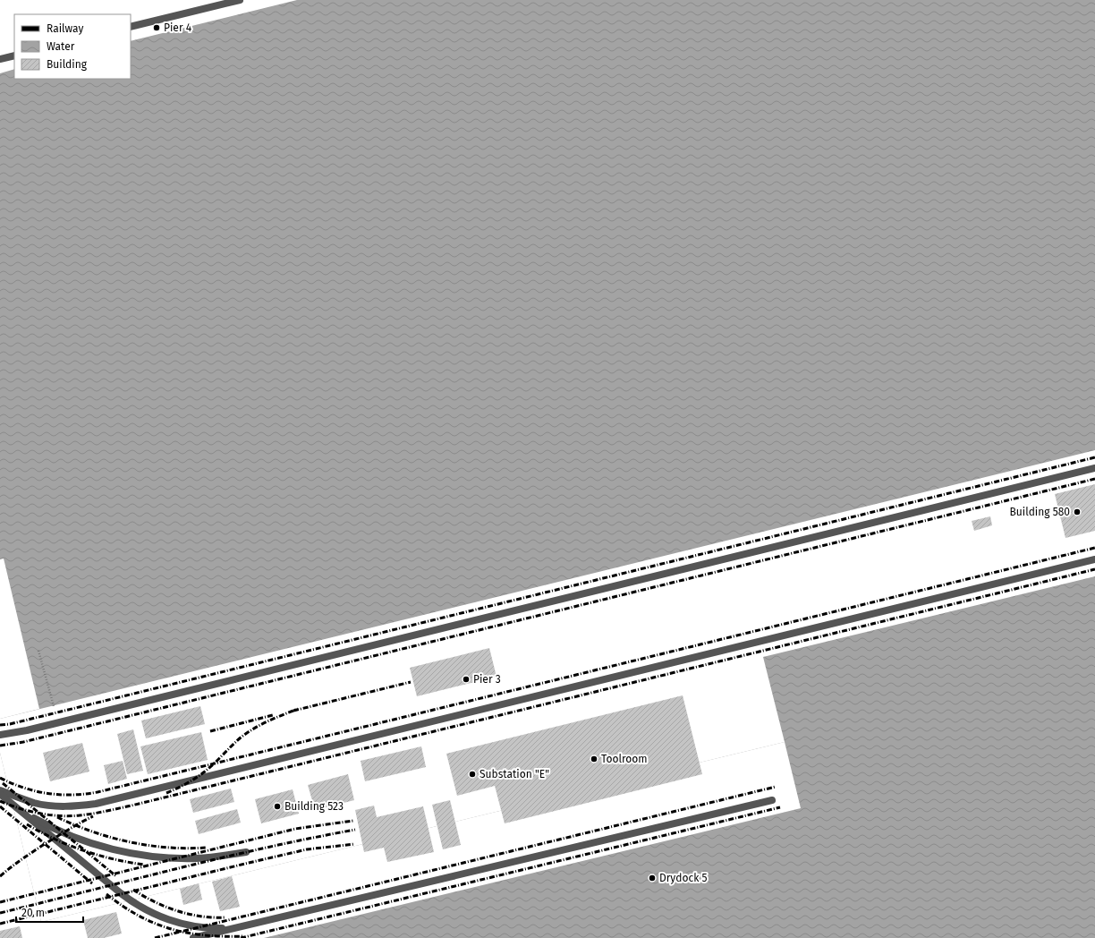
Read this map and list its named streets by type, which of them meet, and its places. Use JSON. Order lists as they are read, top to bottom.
{
  "places": [
    "Pier 4",
    "Building 580",
    "Pier 3",
    "Toolroom",
    "Substation \"E\"",
    "Building 523",
    "Drydock 5"
  ],
  "legend": ["Railway", "Water", "Building"],
  "scale_bar": "20 m"
}
